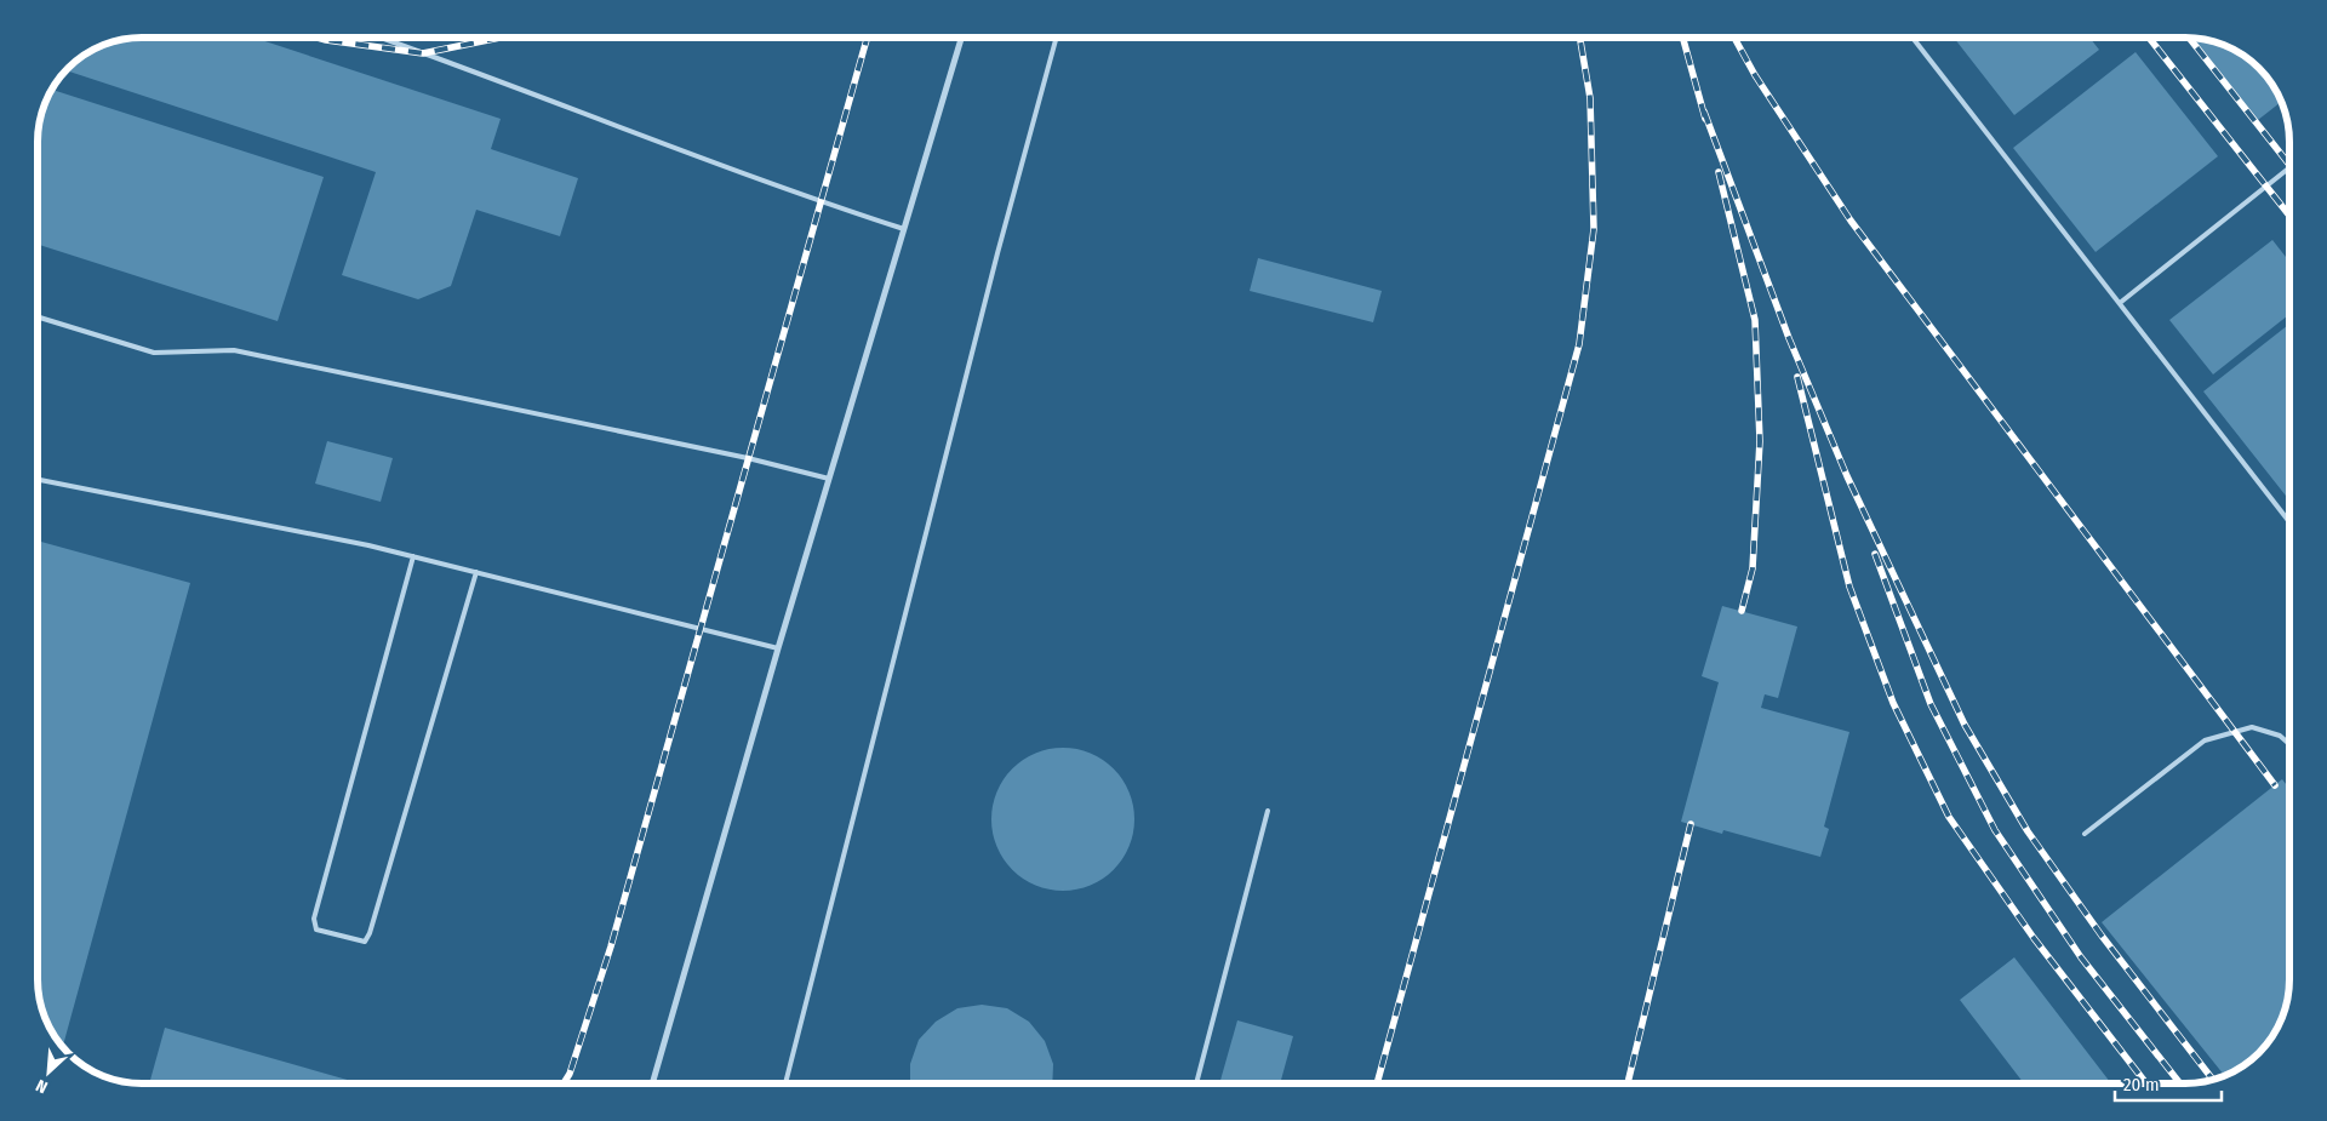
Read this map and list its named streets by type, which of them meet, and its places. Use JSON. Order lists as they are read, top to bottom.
{
  "scale_bar": "20 m",
  "north": "bottom left"
}
